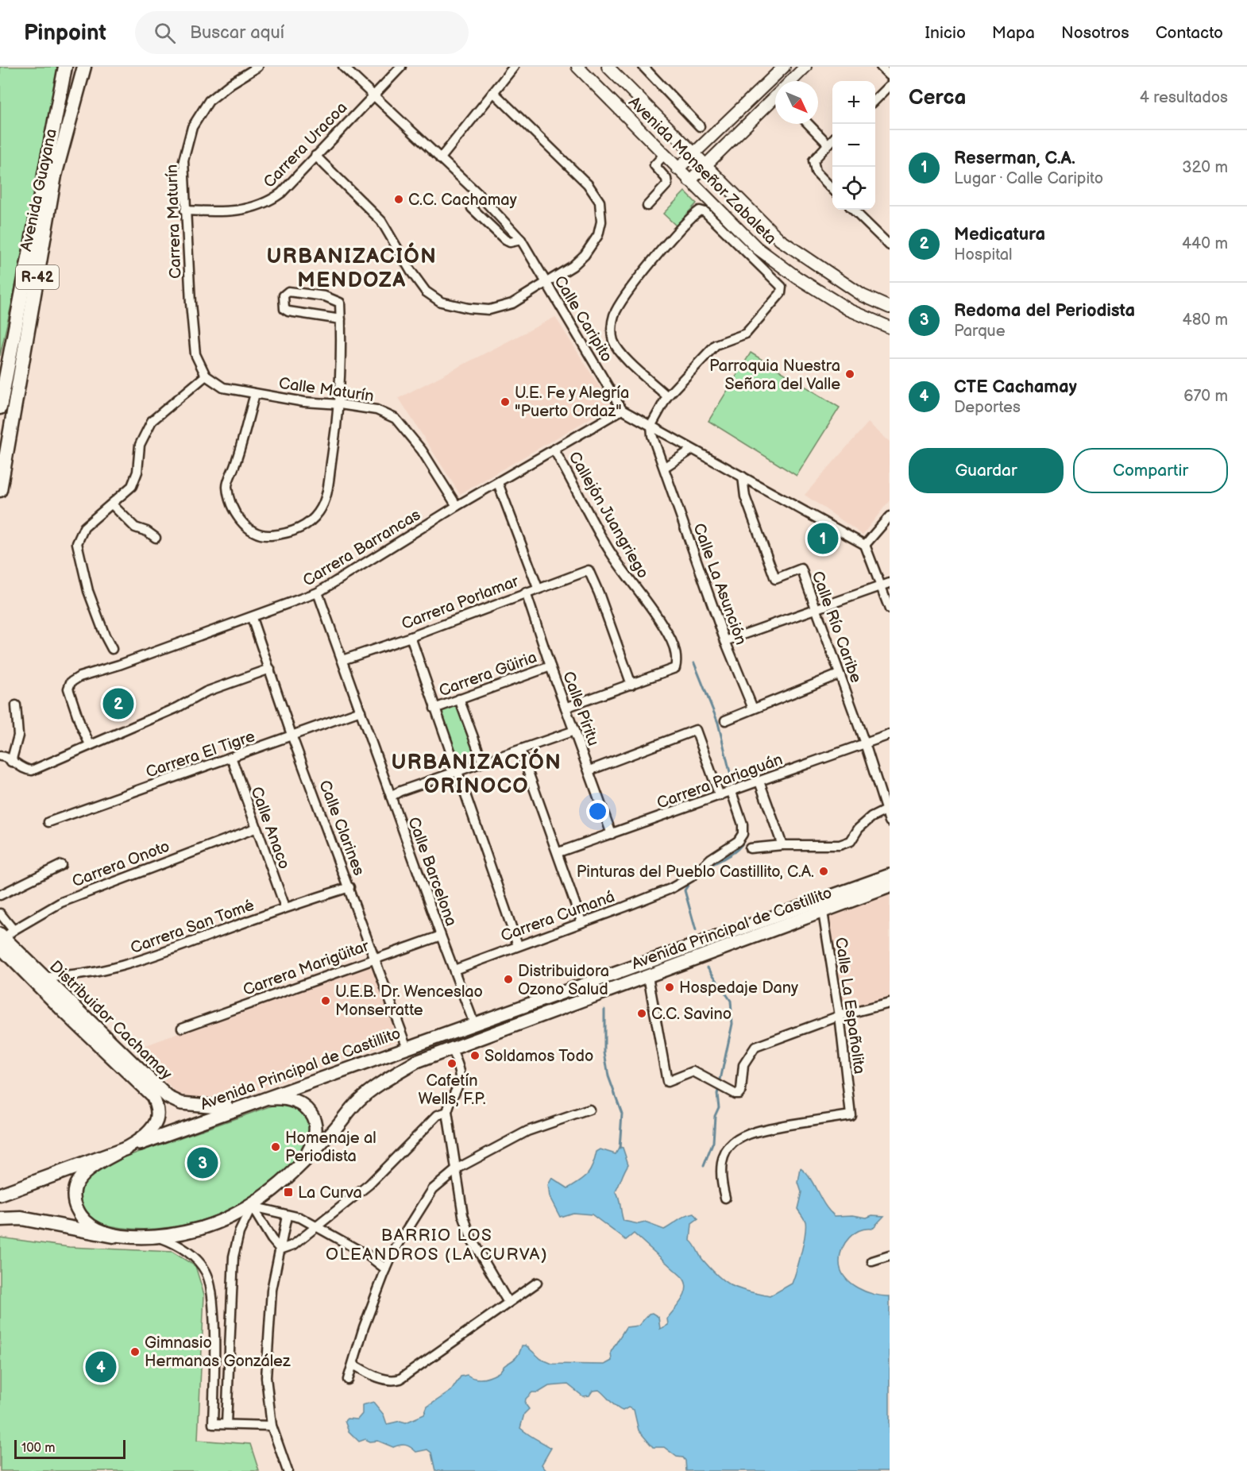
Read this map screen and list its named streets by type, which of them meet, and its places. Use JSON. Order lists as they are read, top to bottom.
{
  "streets": {
    "main road": [
      "Avenida Guayana",
      "R-42",
      "Avenida Principal de Castillito",
      "Distribuidor Cachamay"
    ],
    "street": [
      "Carrera Uracoa",
      "Avenida Monseñor Zabaleta",
      "Carrera Maturín",
      "Calle Caripito",
      "Calle Maturín",
      "Callejón Juangriego",
      "Carrera Barrancas",
      "Calle La Asunción",
      "Carrera Porlamar",
      "Calle Río Caribe",
      "Carrera Güiria",
      "Calle Píritu",
      "Carrera El Tigre",
      "Carrera Pariaguán",
      "Calle Anaco",
      "Calle Clarines",
      "Carrera Onoto",
      "Calle Barcelona",
      "Carrera Cumaná",
      "Carrera San Tomé",
      "Carrera Marigüitar",
      "Calle La Españolita"
    ]
  },
  "crossings": [
    ["Carrera Uracoa", "Carrera Maturín"],
    ["Carrera Uracoa", "Calle Caripito"],
    ["Carrera Maturín", "Calle Maturín"],
    ["Calle Caripito", "Carrera Barrancas"],
    ["Calle Maturín", "Carrera Barrancas"],
    ["Callejón Juangriego", "Carrera Barrancas"],
    ["Callejón Juangriego", "Carrera Porlamar"],
    ["Carrera Barrancas", "Calle Clarines"],
    ["Carrera Barrancas", "Calle Barcelona"],
    ["Carrera Porlamar", "Calle Píritu"],
    ["Carrera Porlamar", "Calle Barcelona"],
    ["Calle Río Caribe", "Carrera Pariaguán"],
    ["Carrera Güiria", "Calle Píritu"],
    ["Calle Píritu", "Carrera Pariaguán"],
    ["Carrera El Tigre", "Calle Anaco"],
    ["Carrera El Tigre", "Calle Clarines"],
    ["Carrera El Tigre", "Calle Barcelona"],
    ["Carrera Pariaguán", "Carrera Cumaná"],
    ["Calle Anaco", "Carrera Onoto"],
    ["Calle Anaco", "Carrera San Tomé"],
    ["Calle Clarines", "Carrera San Tomé"],
    ["Calle Clarines", "Avenida Principal de Castillito"],
    ["Calle Clarines", "Carrera Marigüitar"],
    ["Carrera Onoto", "Distribuidor Cachamay"],
    ["Calle Barcelona", "Carrera Cumaná"],
    ["Calle Barcelona", "Avenida Principal de Castillito"],
    ["Calle Barcelona", "Carrera Marigüitar"],
    ["Carrera San Tomé", "Distribuidor Cachamay"],
    ["Avenida Principal de Castillito", "Calle La Españolita"],
    ["Avenida Principal de Castillito", "Distribuidor Cachamay"]
  ],
  "districts": ["URBANIZACIÓN MENDOZA", "URBANIZACIÓN ORINOCO", "BARRIO LOS OLEANDROS (LA CURVA)"],
  "places": {
    "other": [
      "C.C. Cachamay",
      "Parroquia Nuestra Señora del Valle",
      "U.E. Fe y Alegría \"Puerto Ordaz\"",
      "Pinturas del Pueblo Castillito, C.A.",
      "Distribuidora Ozono Salud",
      "Hospedaje Dany",
      "U.E.B. Dr. Wenceslao Monserratte",
      "C.C. Savino",
      "Soldamos Todo",
      "Cafetín Wells, F.P.",
      "Homenaje al Periodista",
      "Gimnasio Hermanas González"
    ],
    "transit": ["La Curva"]
  },
  "scale_bar": "100 m",
  "north": "bottom right",
  "page": {
    "header": "Pinpoint",
    "search": "Buscar aquí",
    "nav": [
      "Inicio",
      "Mapa",
      "Nosotros",
      "Contacto"
    ],
    "heading": ["Cerca", "4 resultados"],
    "map_buttons": ["+", "−"],
    "list": [
      {
        "mark": "1",
        "name": "Reserman, C.A.",
        "note": "Lugar · Calle Caripito",
        "value": "320 m"
      },
      {
        "mark": "2",
        "name": "Medicatura",
        "note": "Hospital",
        "value": "440 m"
      },
      {
        "mark": "3",
        "name": "Redoma del Periodista",
        "note": "Parque",
        "value": "480 m"
      },
      {
        "mark": "4",
        "name": "CTE Cachamay",
        "note": "Deportes",
        "value": "670 m"
      }
    ],
    "buttons": ["Guardar", "Compartir"],
    "pins": [
      "1",
      "2",
      "3",
      "4"
    ],
    "scale": "100 m"
  }
}
